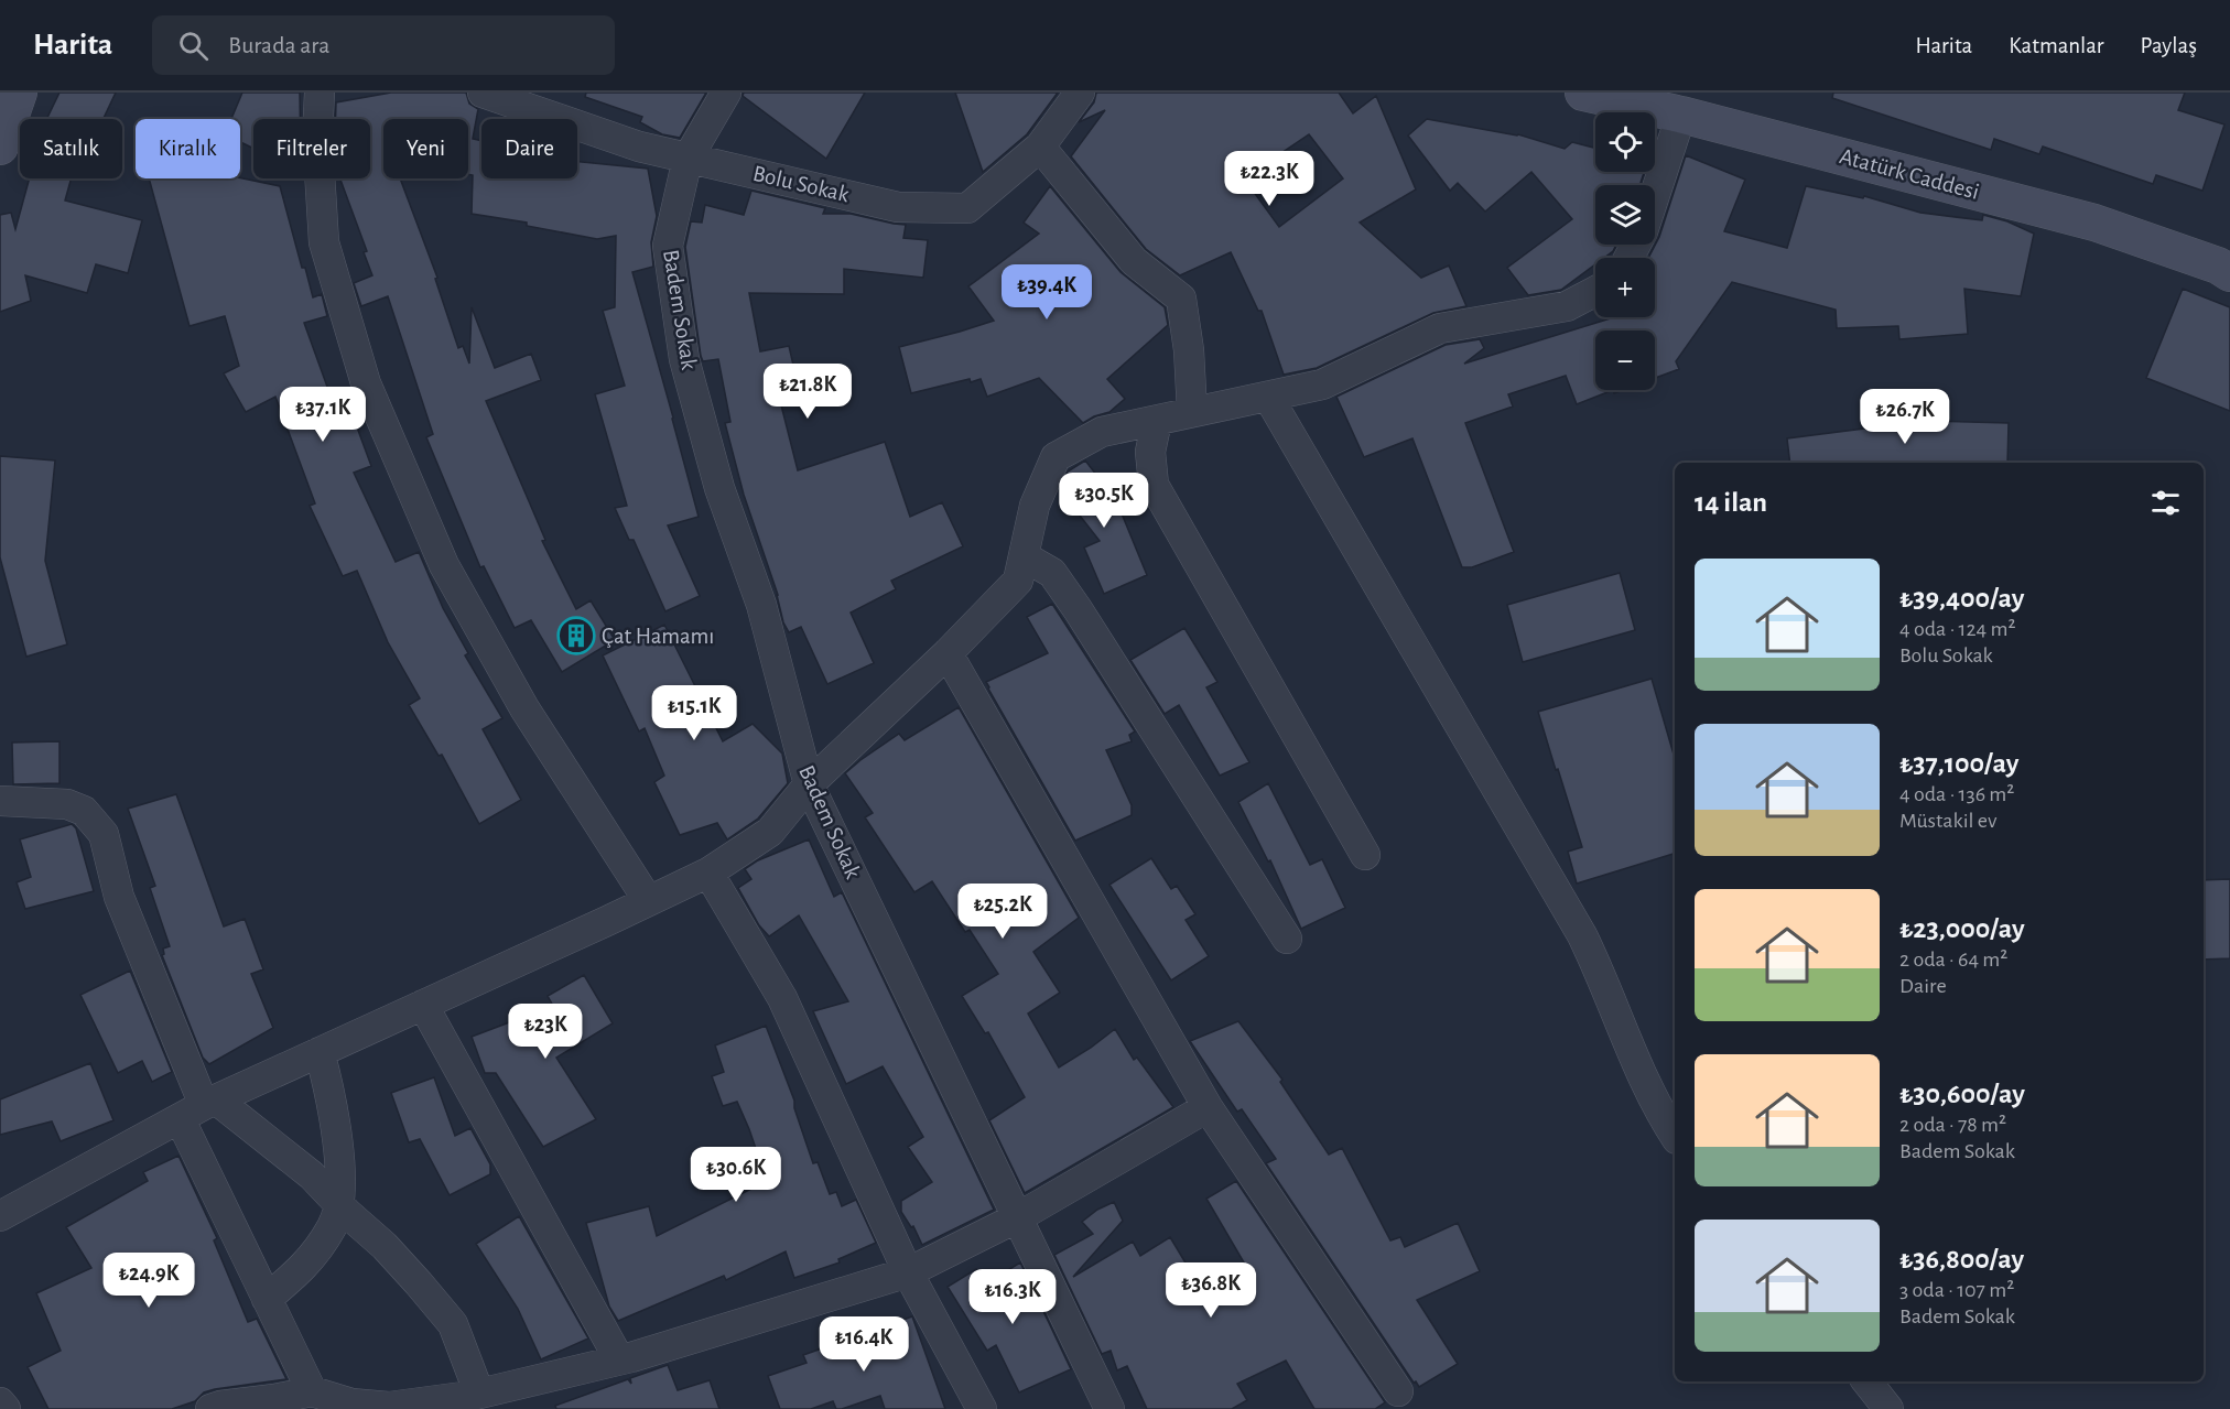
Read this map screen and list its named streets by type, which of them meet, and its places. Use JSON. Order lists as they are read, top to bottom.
{
  "streets": {
    "main road": ["Atatürk Caddesi"],
    "street": ["Bolu Sokak", "Badem Sokak"]
  },
  "crossings": [
    ["Bolu Sokak", "Badem Sokak"]
  ],
  "places": {
    "building": ["Çat Hamamı"]
  },
  "page": {
    "header": "Harita",
    "search": "Burada ara",
    "nav": ["Harita", "Katmanlar", "Paylaş"],
    "map_buttons": ["+", "−"],
    "chip": [
      "Satılık",
      "Kiralık",
      "Filtreler",
      "Yeni",
      "Daire"
    ],
    "price": [
      "₺22.3K",
      "₺39.4K",
      "₺21.8K",
      "₺37.1K",
      "₺26.7K",
      "₺30.5K",
      "₺15.1K",
      "₺25.2K",
      "₺23K",
      "₺30.6K",
      "₺24.9K",
      "₺36.8K",
      "₺16.3K",
      "₺16.4K"
    ],
    "heading": "14 ilan",
    "list": [
      {
        "name": "₺39,400/ay",
        "note": "4 oda · 124 m² · Bolu Sokak"
      },
      {
        "name": "₺37,100/ay",
        "note": "4 oda · 136 m² · Müstakil ev"
      },
      {
        "name": "₺23,000/ay",
        "note": "2 oda · 64 m² · Daire"
      },
      {
        "name": "₺30,600/ay",
        "note": "2 oda · 78 m² · Badem Sokak"
      },
      {
        "name": "₺36,800/ay",
        "note": "3 oda · 107 m² · Badem Sokak"
      }
    ]
  }
}
